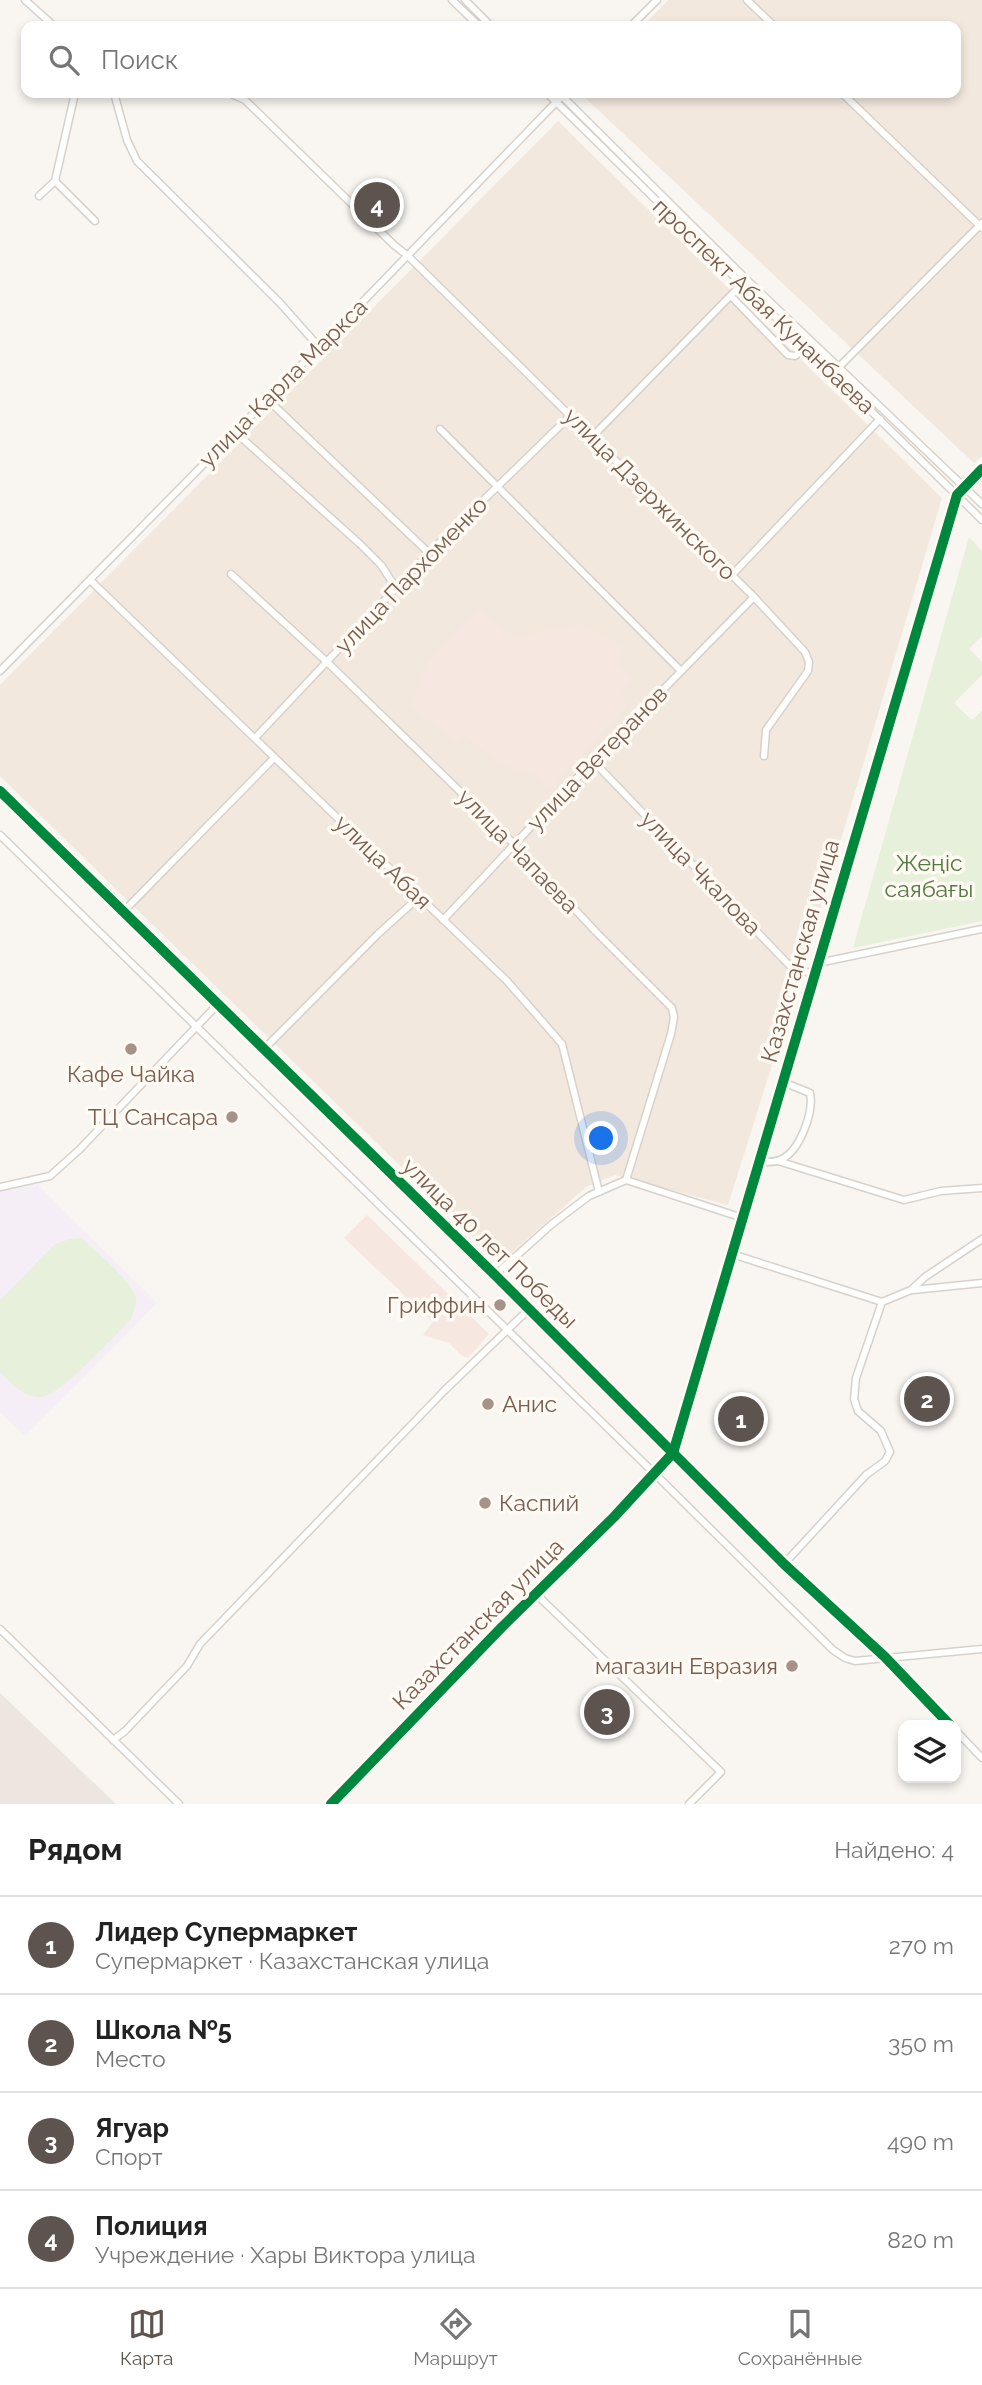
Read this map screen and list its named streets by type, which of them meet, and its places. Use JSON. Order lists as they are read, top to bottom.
{
  "streets": {
    "street": [
      "проспект Абая Кунанбаева",
      "улица Карла Маркса",
      "улица Дзержинского",
      "улица Пархоменко",
      "улица Ветеранов",
      "улица Чапаева",
      "улица Абая",
      "улица Чкалова",
      "Казахстанская улица",
      "улица 40 лет Победы"
    ]
  },
  "crossings": [
    ["проспект Абая Кунанбаева", "улица Карла Маркса"],
    ["проспект Абая Кунанбаева", "Казахстанская улица"],
    ["улица Карла Маркса", "улица Дзержинского"],
    ["улица Карла Маркса", "улица Абая"],
    ["улица Дзержинского", "улица Пархоменко"],
    ["улица Дзержинского", "улица Ветеранов"],
    ["улица Пархоменко", "улица Чапаева"],
    ["улица Пархоменко", "улица Абая"],
    ["улица Ветеранов", "улица Чапаева"],
    ["улица Ветеранов", "улица Абая"],
    ["улица Ветеранов", "улица Чкалова"],
    ["улица Чкалова", "Казахстанская улица"],
    ["Казахстанская улица", "улица 40 лет Победы"]
  ],
  "parks": ["Жеңіс саябағы"],
  "places": [
    "Кафе Чайка",
    "ТЦ Сансара",
    "Гриффин",
    "Анис",
    "Каспий",
    "магазин Евразия"
  ],
  "page": {
    "search": "Поиск",
    "pins": [
      "4",
      "2",
      "1",
      "3"
    ],
    "heading": ["Рядом", "Найдено: 4"],
    "list": [
      {
        "mark": "1",
        "name": "Лидер Супермаркет",
        "note": "Супермаркет · Казахстанская улица",
        "value": "270 m"
      },
      {
        "mark": "2",
        "name": "Школа №5",
        "note": "Место",
        "value": "350 m"
      },
      {
        "mark": "3",
        "name": "Ягуар",
        "note": "Спорт",
        "value": "490 m"
      },
      {
        "mark": "4",
        "name": "Полиция",
        "note": "Учреждение · Хары Виктора улица",
        "value": "820 m"
      }
    ],
    "nav": ["Карта", "Маршрут", "Сохранённые"]
  }
}
